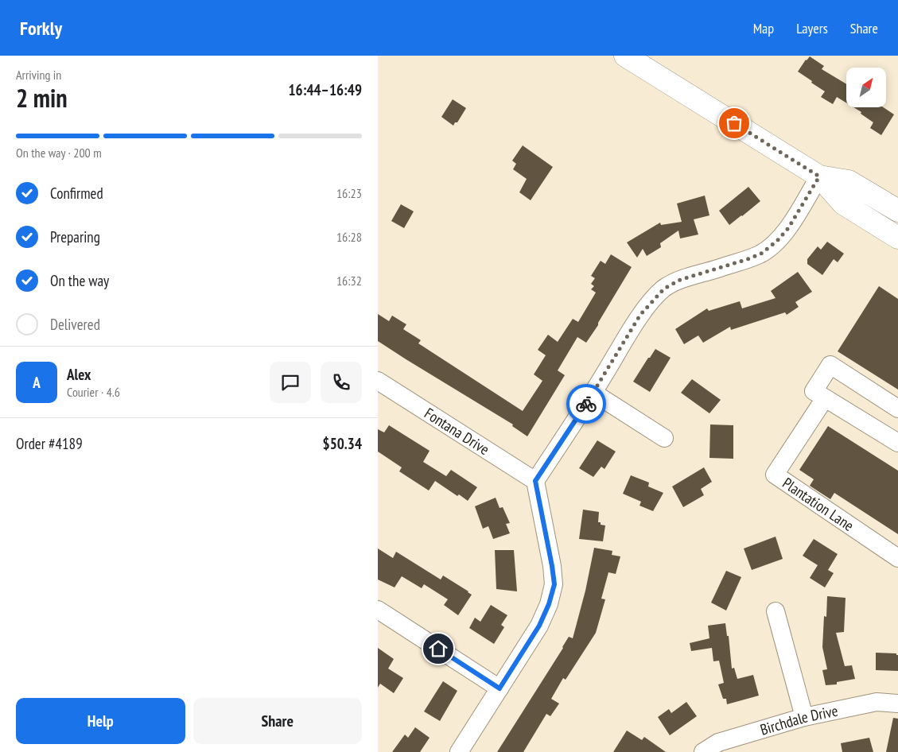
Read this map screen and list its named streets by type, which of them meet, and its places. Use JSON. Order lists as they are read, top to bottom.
{
  "streets": {
    "street": ["Fontana Drive", "Plantation Lane", "Birchdale Drive"]
  },
  "north": "top right",
  "page": {
    "header": "Forkly",
    "nav": ["Map", "Layers", "Share"],
    "heading": ["2 min", "Arriving in", "16:44–16:49"],
    "panel": [
      "Alex",
      "Courier · 4.6",
      "Order #4189",
      "$50.34"
    ],
    "bar": "On the way · 200 m",
    "list": [
      ["Confirmed", "16:23"],
      ["Preparing", "16:28"],
      ["On the way", "16:32"],
      "Delivered"
    ],
    "round": "A",
    "buttons": ["Help", "Share"]
  }
}
